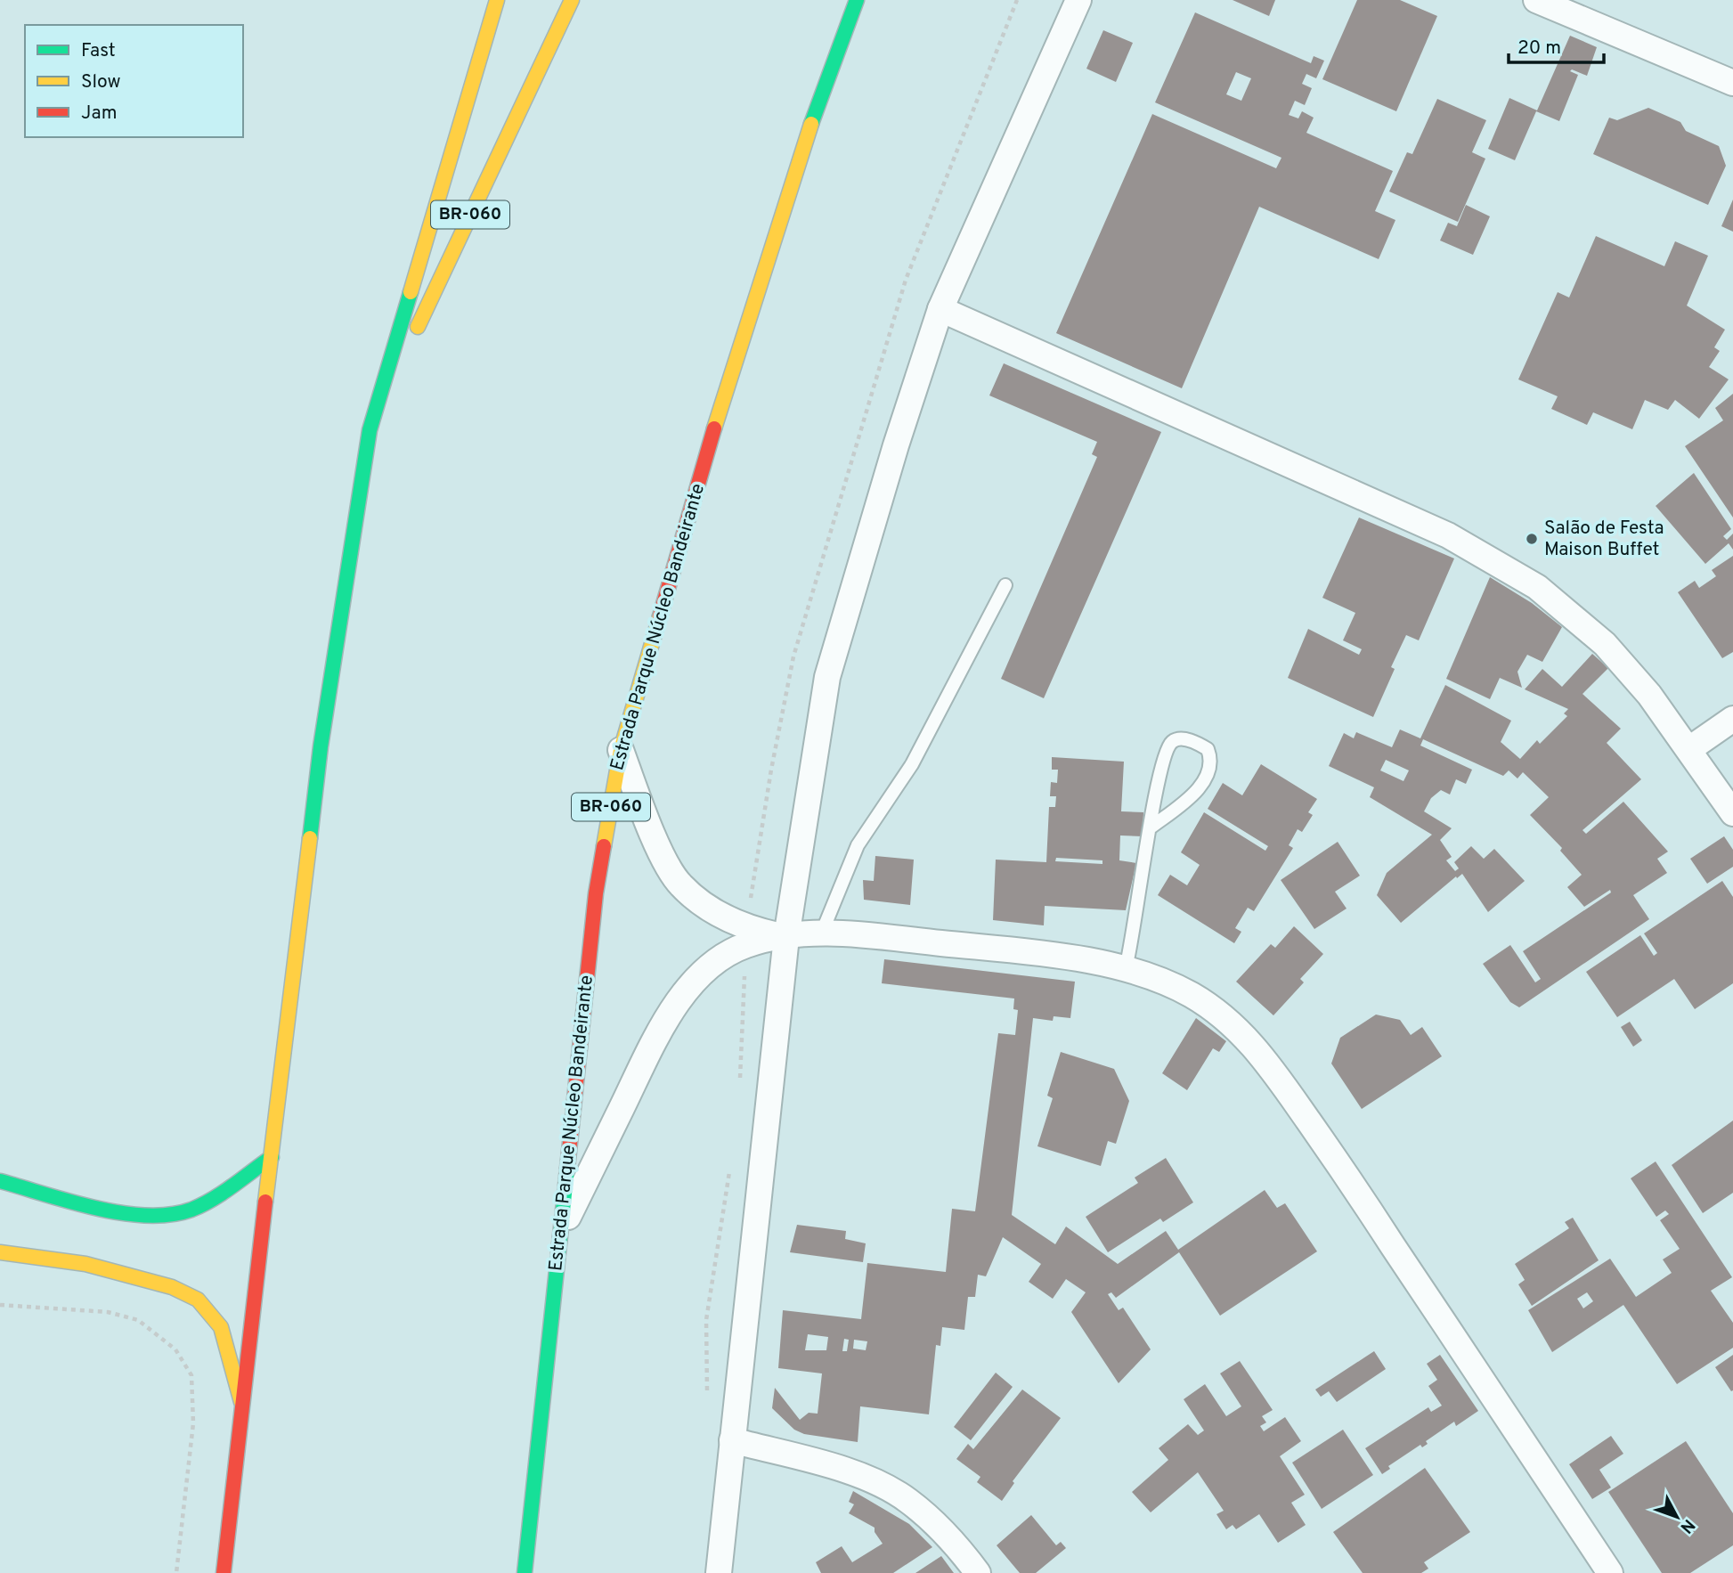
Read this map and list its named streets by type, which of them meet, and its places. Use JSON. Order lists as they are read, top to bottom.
{
  "streets": {
    "main road": ["BR-060", "Estrada Parque Núcleo Bandeirante"]
  },
  "crossings": [
    ["BR-060", "Estrada Parque Núcleo Bandeirante"]
  ],
  "places": ["Salão de Festa Maison Buffet"],
  "legend": ["Fast", "Slow", "Jam"],
  "scale_bar": "20 m",
  "north": "bottom right"
}
